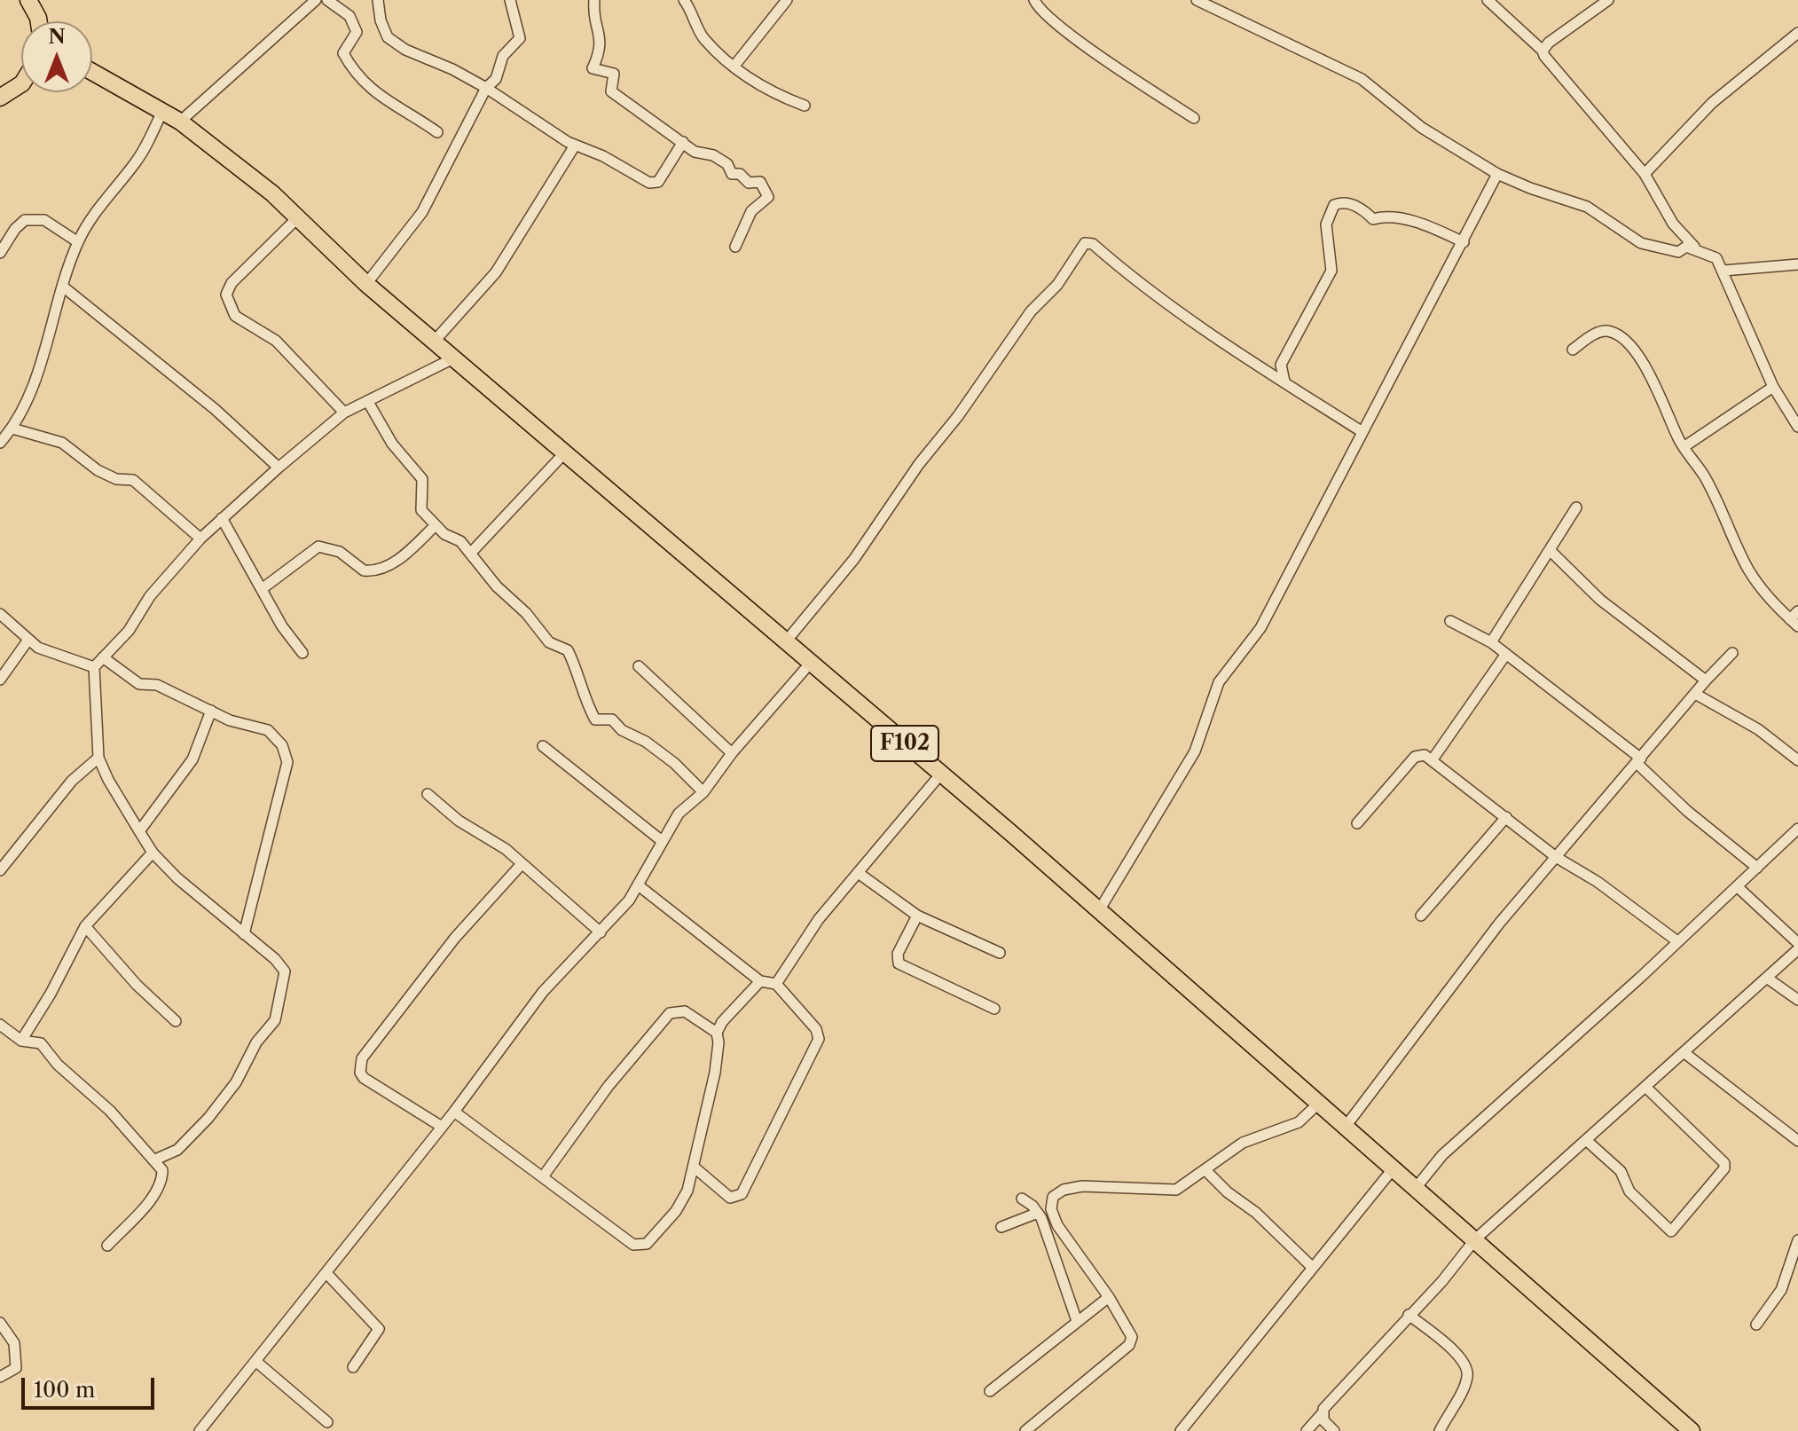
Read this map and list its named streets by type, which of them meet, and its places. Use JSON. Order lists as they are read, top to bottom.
{
  "streets": {
    "main road": ["F102"]
  },
  "scale_bar": "100 m",
  "north": "top"
}
